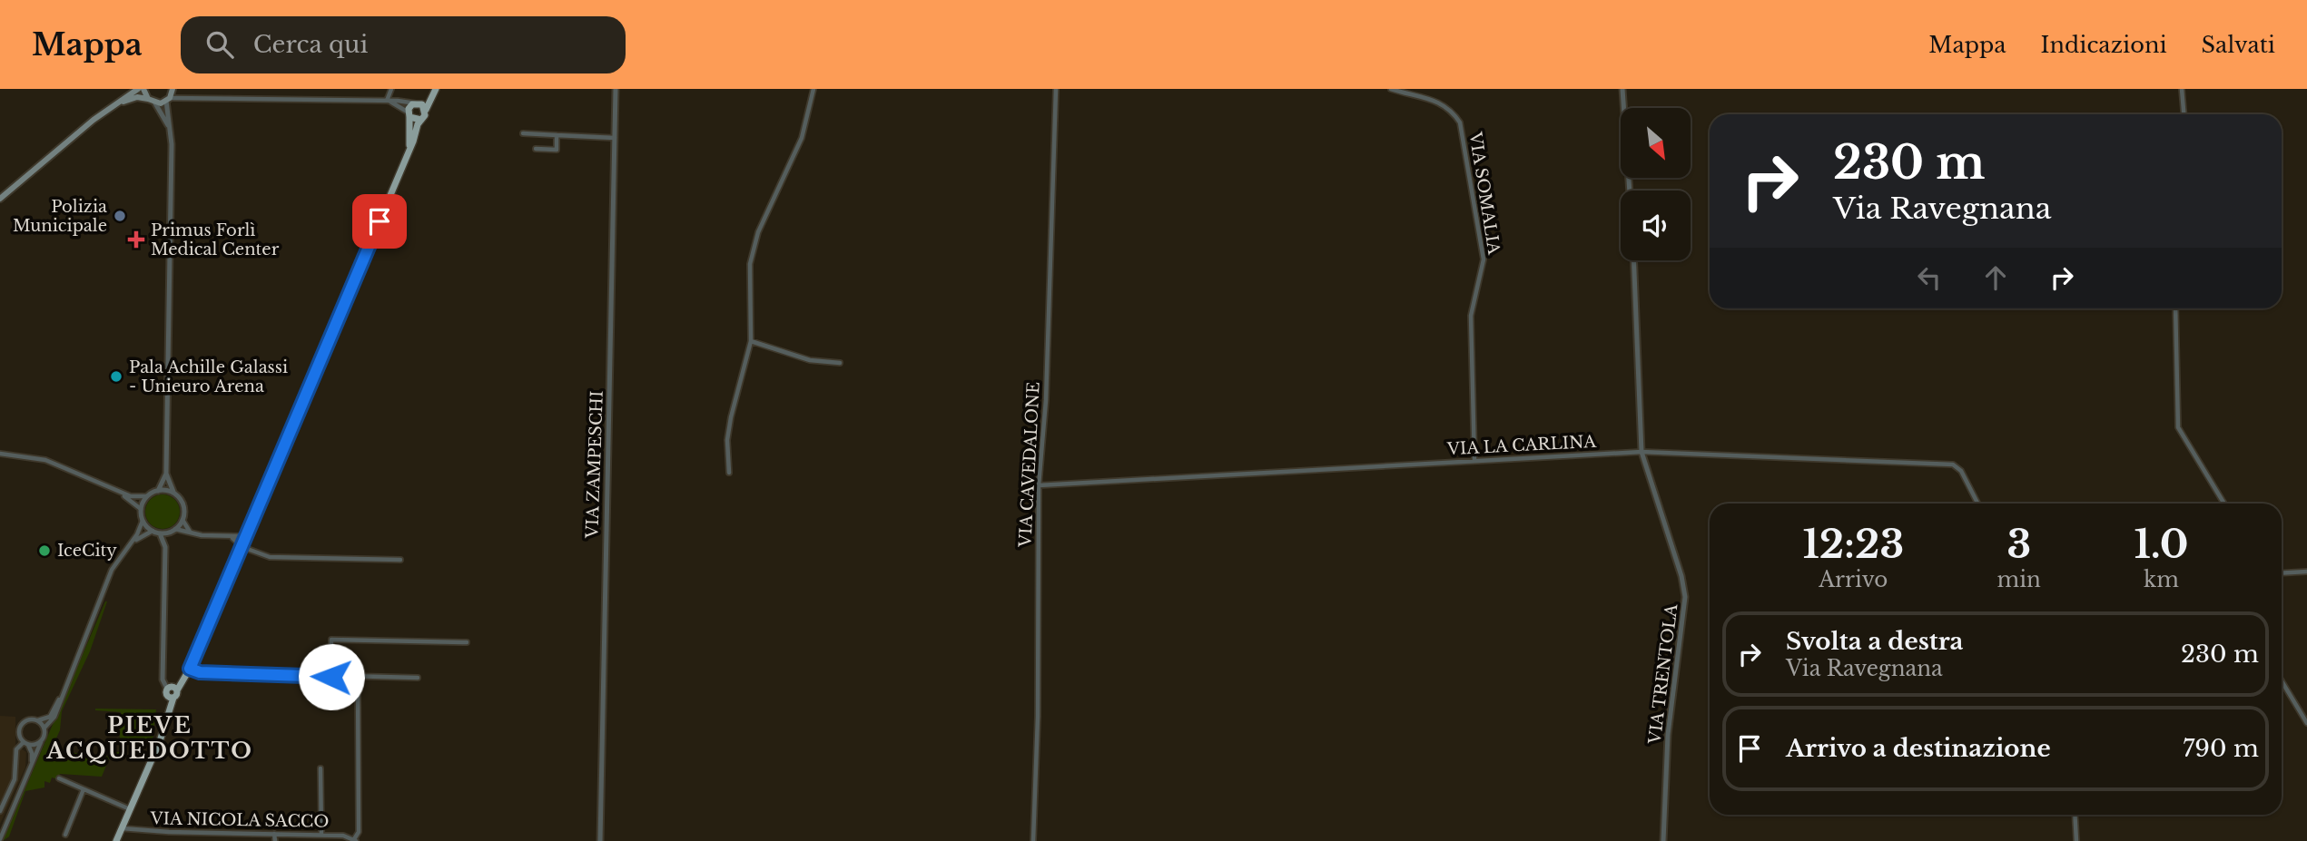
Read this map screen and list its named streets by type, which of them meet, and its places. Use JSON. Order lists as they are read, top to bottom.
{
  "streets": {
    "street": [
      "VIA SOMALIA",
      "VIA LA CARLINA",
      "VIA ZAMPESCHI",
      "VIA CAVEDALONE",
      "VIA TRENTOLA",
      "VIA NICOLA SACCO"
    ]
  },
  "crossings": [
    ["VIA SOMALIA", "VIA LA CARLINA"],
    ["VIA LA CARLINA", "VIA CAVEDALONE"],
    ["VIA LA CARLINA", "VIA TRENTOLA"]
  ],
  "districts": ["PIEVE ACQUEDOTTO"],
  "places": {
    "other": ["Polizia Municipale", "Pala Achille Galassi - Unieuro Arena", "IceCity"],
    "health": ["Primus Forlì Medical Center"]
  },
  "north": "bottom right",
  "page": {
    "header": "Mappa",
    "search": "Cerca qui",
    "nav": ["Mappa", "Indicazioni", "Salvati"],
    "turn": ["230 m", "Via Ravegnana"],
    "eta": [
      "12:23",
      "Arrivo",
      "3",
      "min",
      "1.0",
      "km"
    ],
    "list": [
      {
        "name": "Svolta a destra",
        "note": "Via Ravegnana",
        "value": "230 m"
      },
      {
        "name": "Arrivo a destinazione",
        "value": "790 m"
      }
    ]
  }
}
